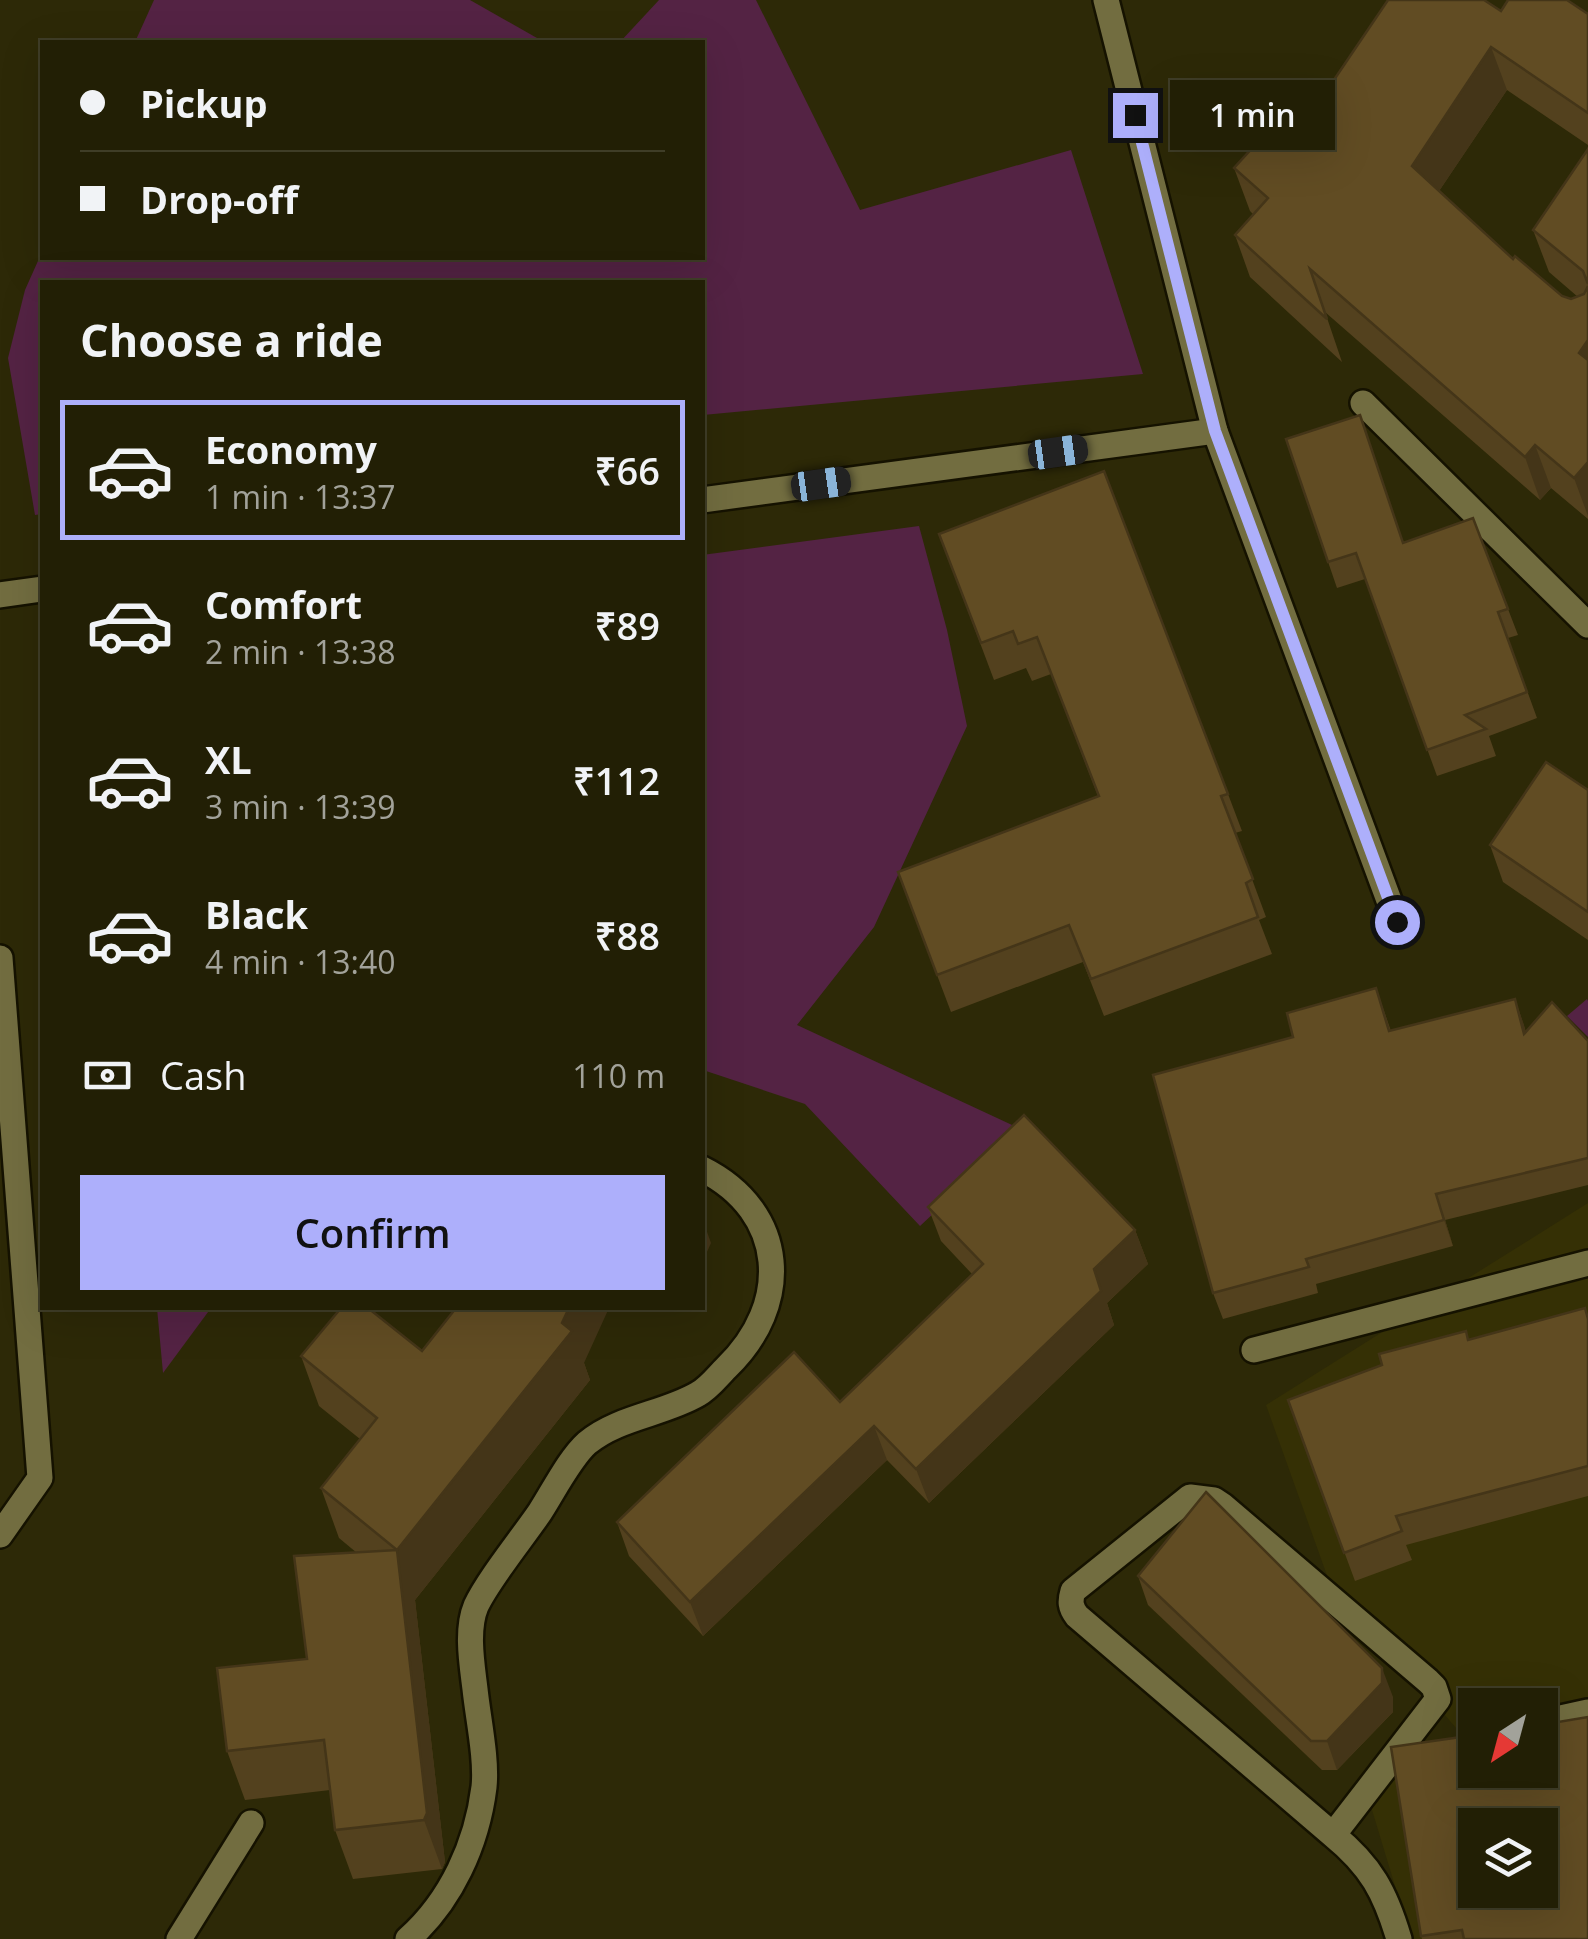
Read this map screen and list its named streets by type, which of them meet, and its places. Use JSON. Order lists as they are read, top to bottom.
{
  "north": "bottom left",
  "page": {
    "banner": ["Pickup", "Drop-off"],
    "bubble": "1 min",
    "heading": "Choose a ride",
    "list": [
      {
        "name": "Economy",
        "note": "1 min · 13:37",
        "value": "₹66"
      },
      {
        "name": "Comfort",
        "note": "2 min · 13:38",
        "value": "₹89"
      },
      {
        "name": "XL",
        "note": "3 min · 13:39",
        "value": "₹112"
      },
      {
        "name": "Black",
        "note": "4 min · 13:40",
        "value": "₹88"
      }
    ],
    "pay": ["Cash", "110 m"],
    "buttons": "Confirm"
  }
}
